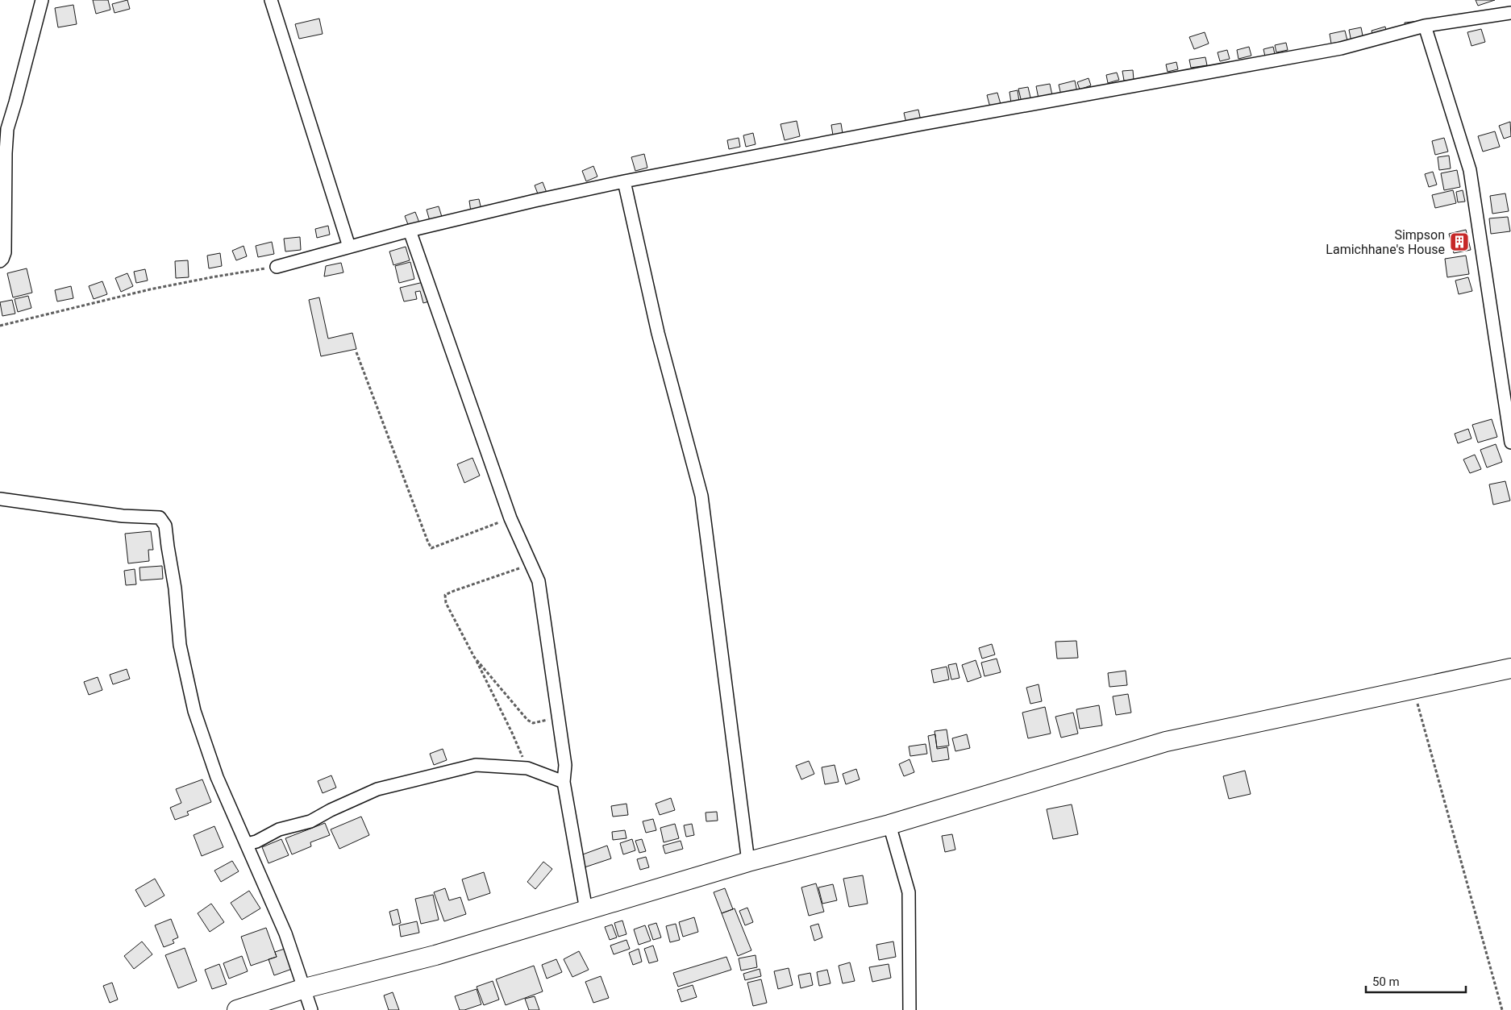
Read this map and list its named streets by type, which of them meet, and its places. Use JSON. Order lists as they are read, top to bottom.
{
  "places": {
    "building": ["Simpson Lamichhane's House"]
  },
  "scale_bar": "50 m"
}
